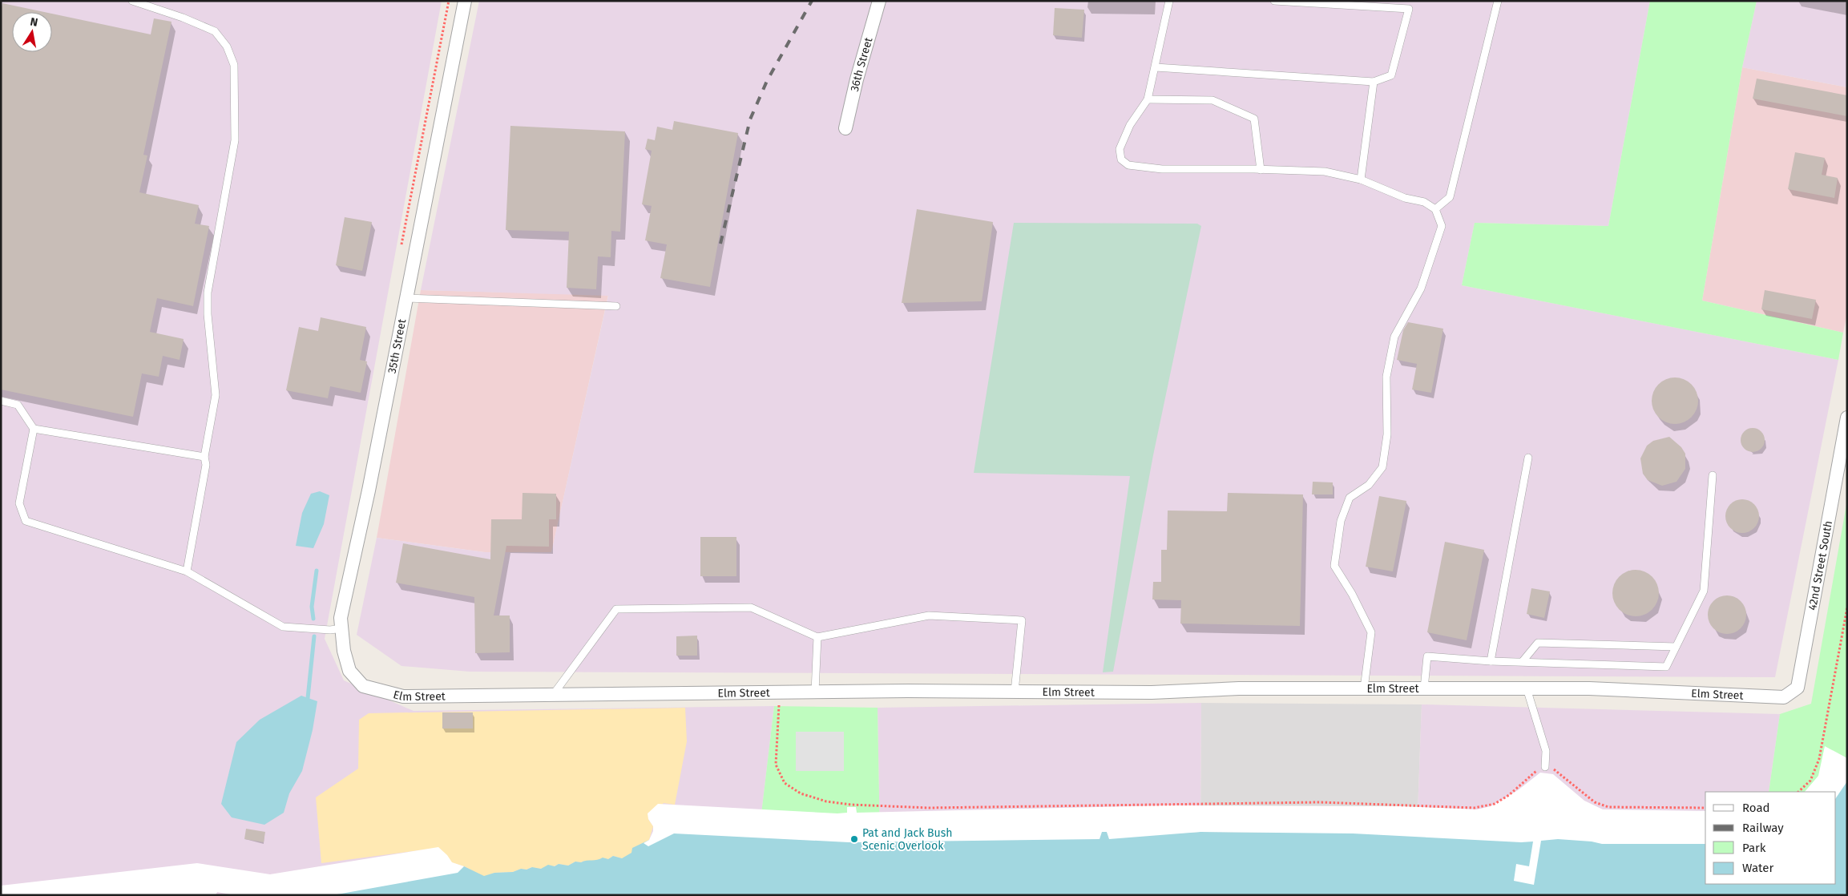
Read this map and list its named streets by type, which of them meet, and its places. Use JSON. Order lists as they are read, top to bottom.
{
  "streets": {
    "street": [
      "36th Street",
      "35th Street",
      "42nd Street South",
      "Elm Street"
    ]
  },
  "crossings": [
    ["35th Street", "Elm Street"],
    ["42nd Street South", "Elm Street"]
  ],
  "places": ["Pat and Jack Bush Scenic Overlook"],
  "legend": [
    "Road",
    "Railway",
    "Park",
    "Water"
  ],
  "north": "top"
}
